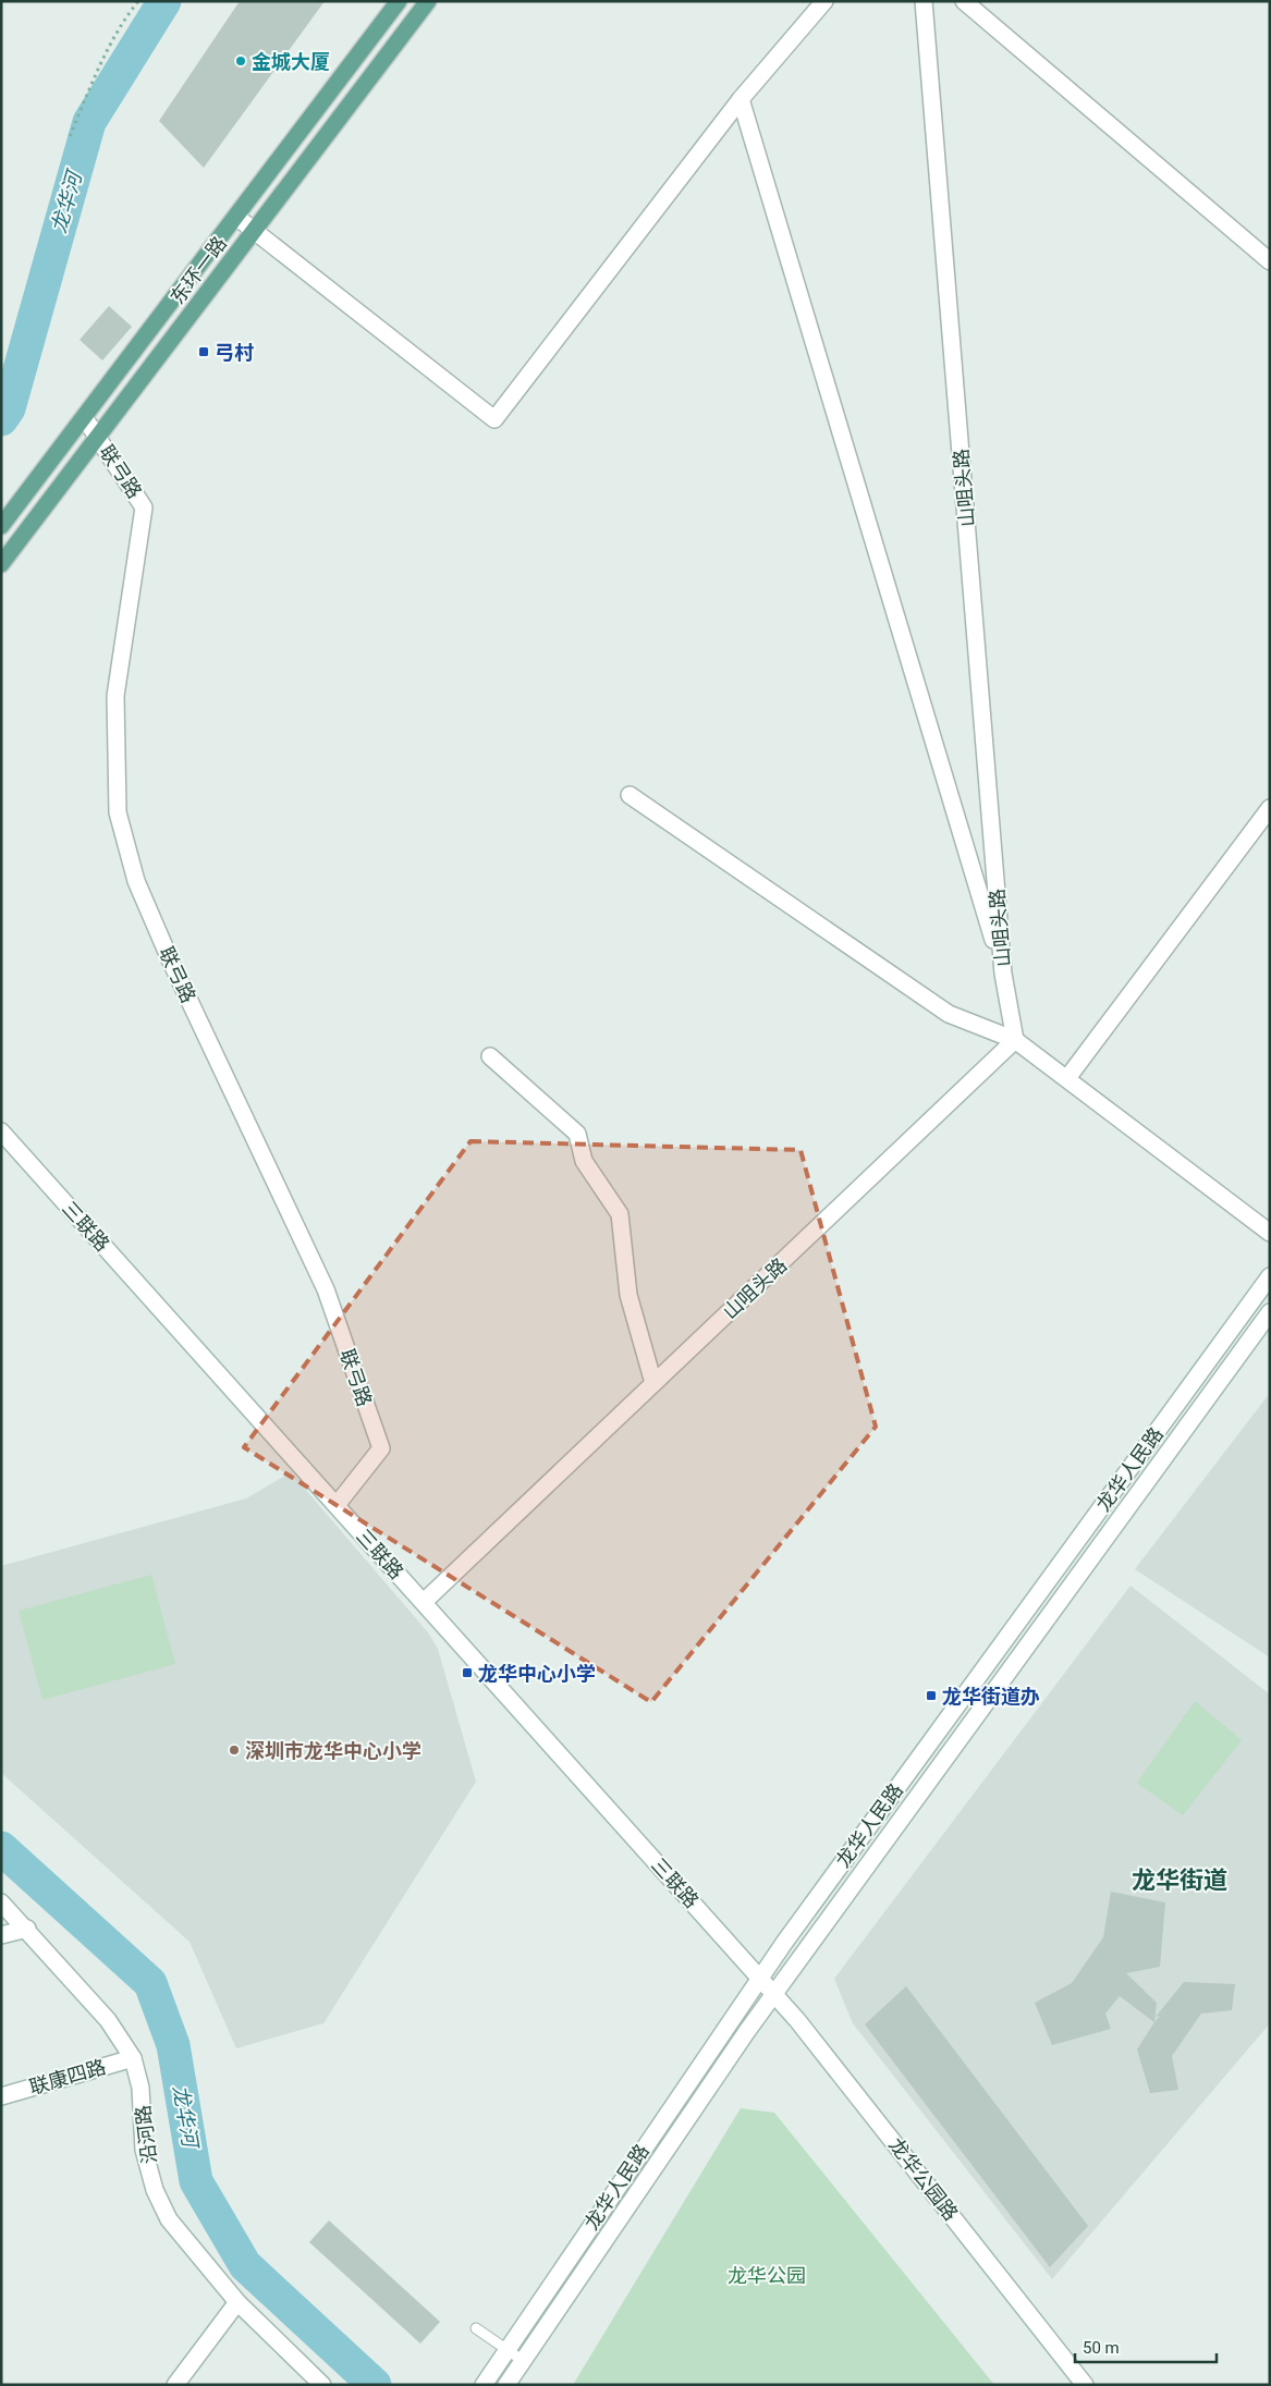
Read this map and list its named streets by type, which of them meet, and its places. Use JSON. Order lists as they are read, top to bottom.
{
  "streets": {
    "main road": ["东环一路"],
    "street": [
      "联弓路",
      "山咀头路",
      "三联路",
      "龙华人民路",
      "联康四路",
      "沿河路",
      "龙华公园路"
    ]
  },
  "crossings": [
    ["东环一路", "联弓路"],
    ["联弓路", "三联路"],
    ["山咀头路", "三联路"],
    ["三联路", "龙华人民路"],
    ["三联路", "龙华公园路"],
    ["龙华人民路", "龙华公园路"],
    ["联康四路", "沿河路"]
  ],
  "districts": ["龙华街道"],
  "water": ["龙华河"],
  "parks": ["龙华公园"],
  "places": {
    "other": ["金城大厦", "深圳市龙华中心小学"],
    "transit": ["弓村", "龙华中心小学", "龙华街道办"]
  },
  "scale_bar": "50 m"
}
